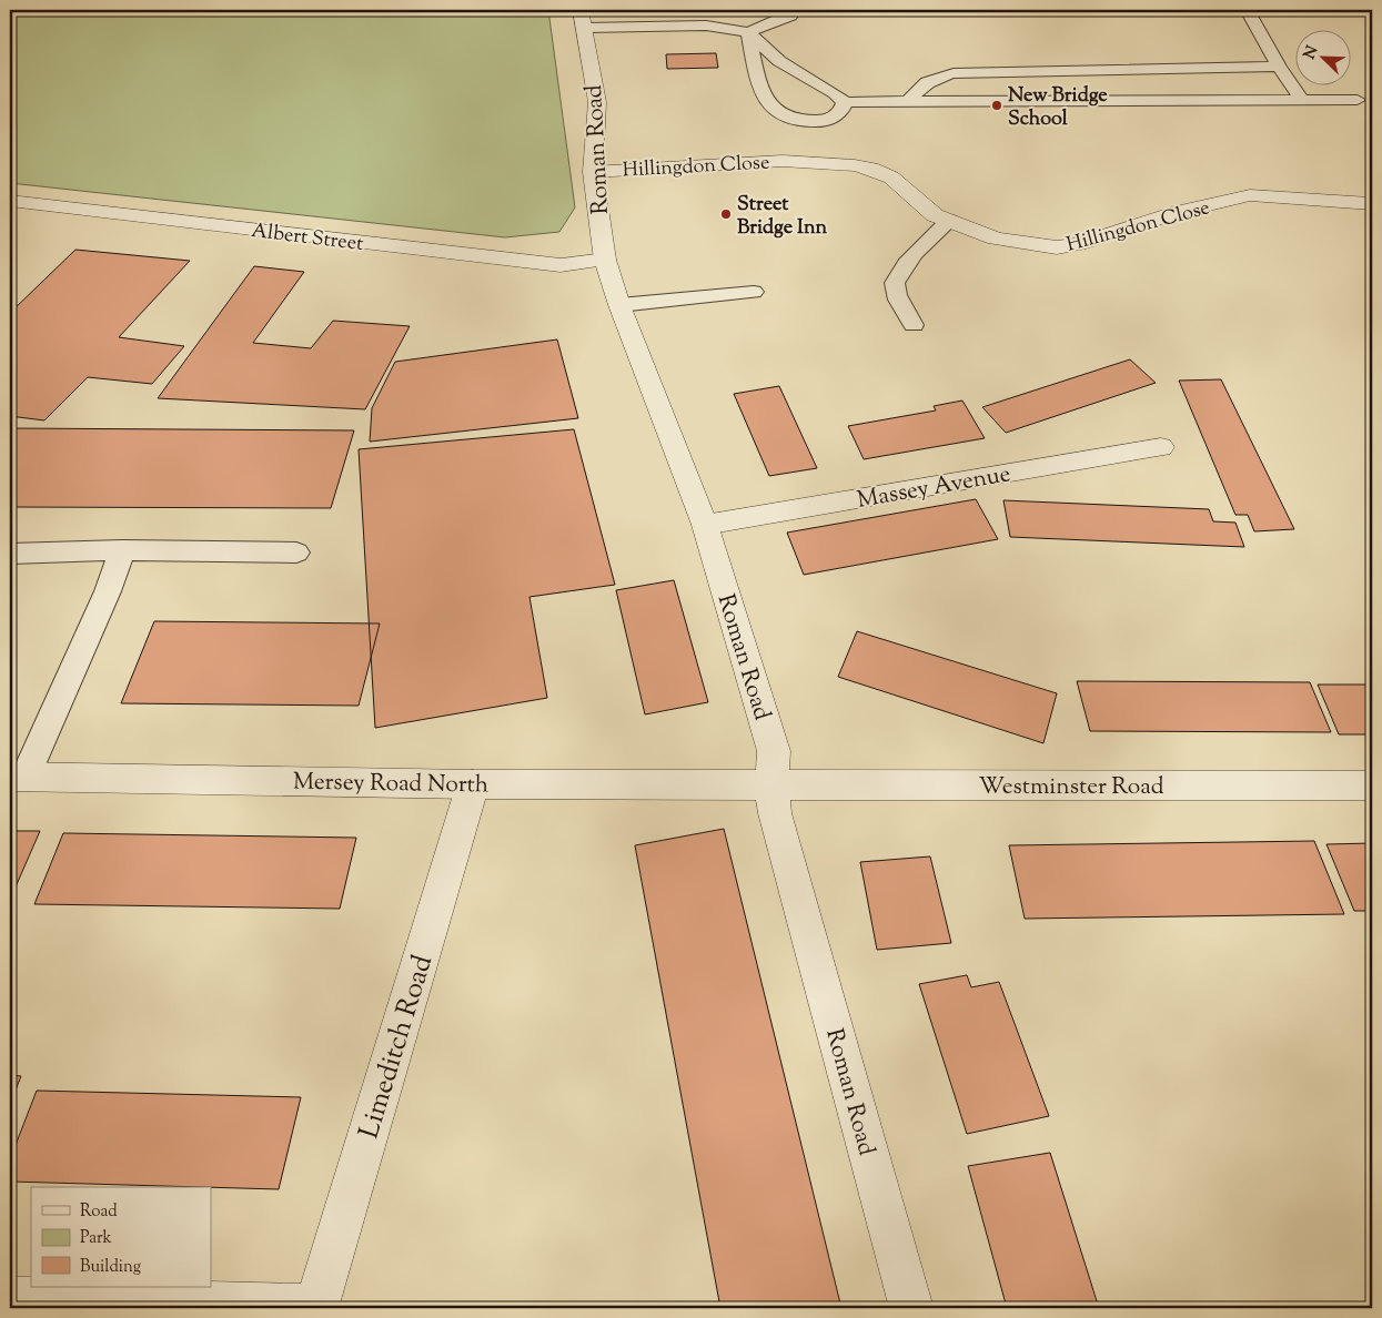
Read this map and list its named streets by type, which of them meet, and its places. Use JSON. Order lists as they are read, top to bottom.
{
  "streets": {
    "street": [
      "Roman Road",
      "Hillingdon Close",
      "Albert Street",
      "Massey Avenue",
      "Mersey Road North",
      "Westminster Road",
      "Limeditch Road"
    ]
  },
  "crossings": [
    ["Roman Road", "Hillingdon Close"],
    ["Roman Road", "Albert Street"],
    ["Roman Road", "Massey Avenue"],
    ["Roman Road", "Mersey Road North"],
    ["Roman Road", "Westminster Road"],
    ["Mersey Road North", "Westminster Road"],
    ["Mersey Road North", "Limeditch Road"]
  ],
  "places": ["New Bridge School", "Street Bridge Inn"],
  "legend": ["Road", "Park", "Building"],
  "north": "top left"
}
